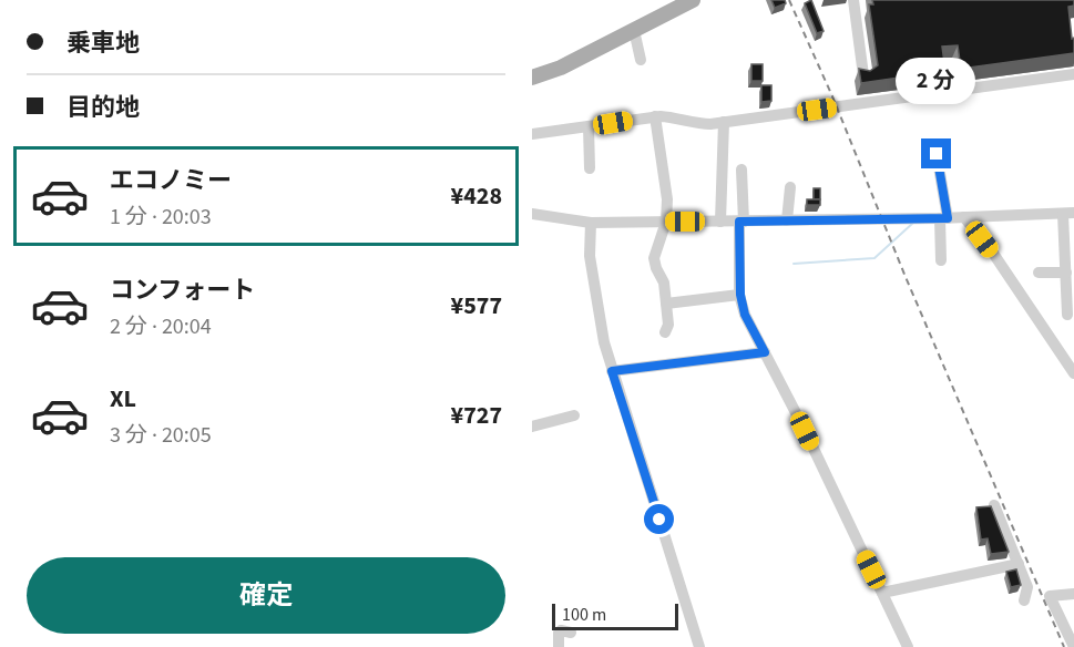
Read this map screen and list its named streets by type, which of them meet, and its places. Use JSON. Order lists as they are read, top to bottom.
{
  "scale_bar": "100 m",
  "page": {
    "banner": ["乗車地", "目的地"],
    "bubble": "2 分",
    "list": [
      {
        "name": "エコノミー",
        "note": "1 分 · 20:03",
        "value": "¥428"
      },
      {
        "name": "コンフォート",
        "note": "2 分 · 20:04",
        "value": "¥577"
      },
      {
        "name": "XL",
        "note": "3 分 · 20:05",
        "value": "¥727"
      }
    ],
    "buttons": "確定",
    "scale": "100 m"
  }
}
